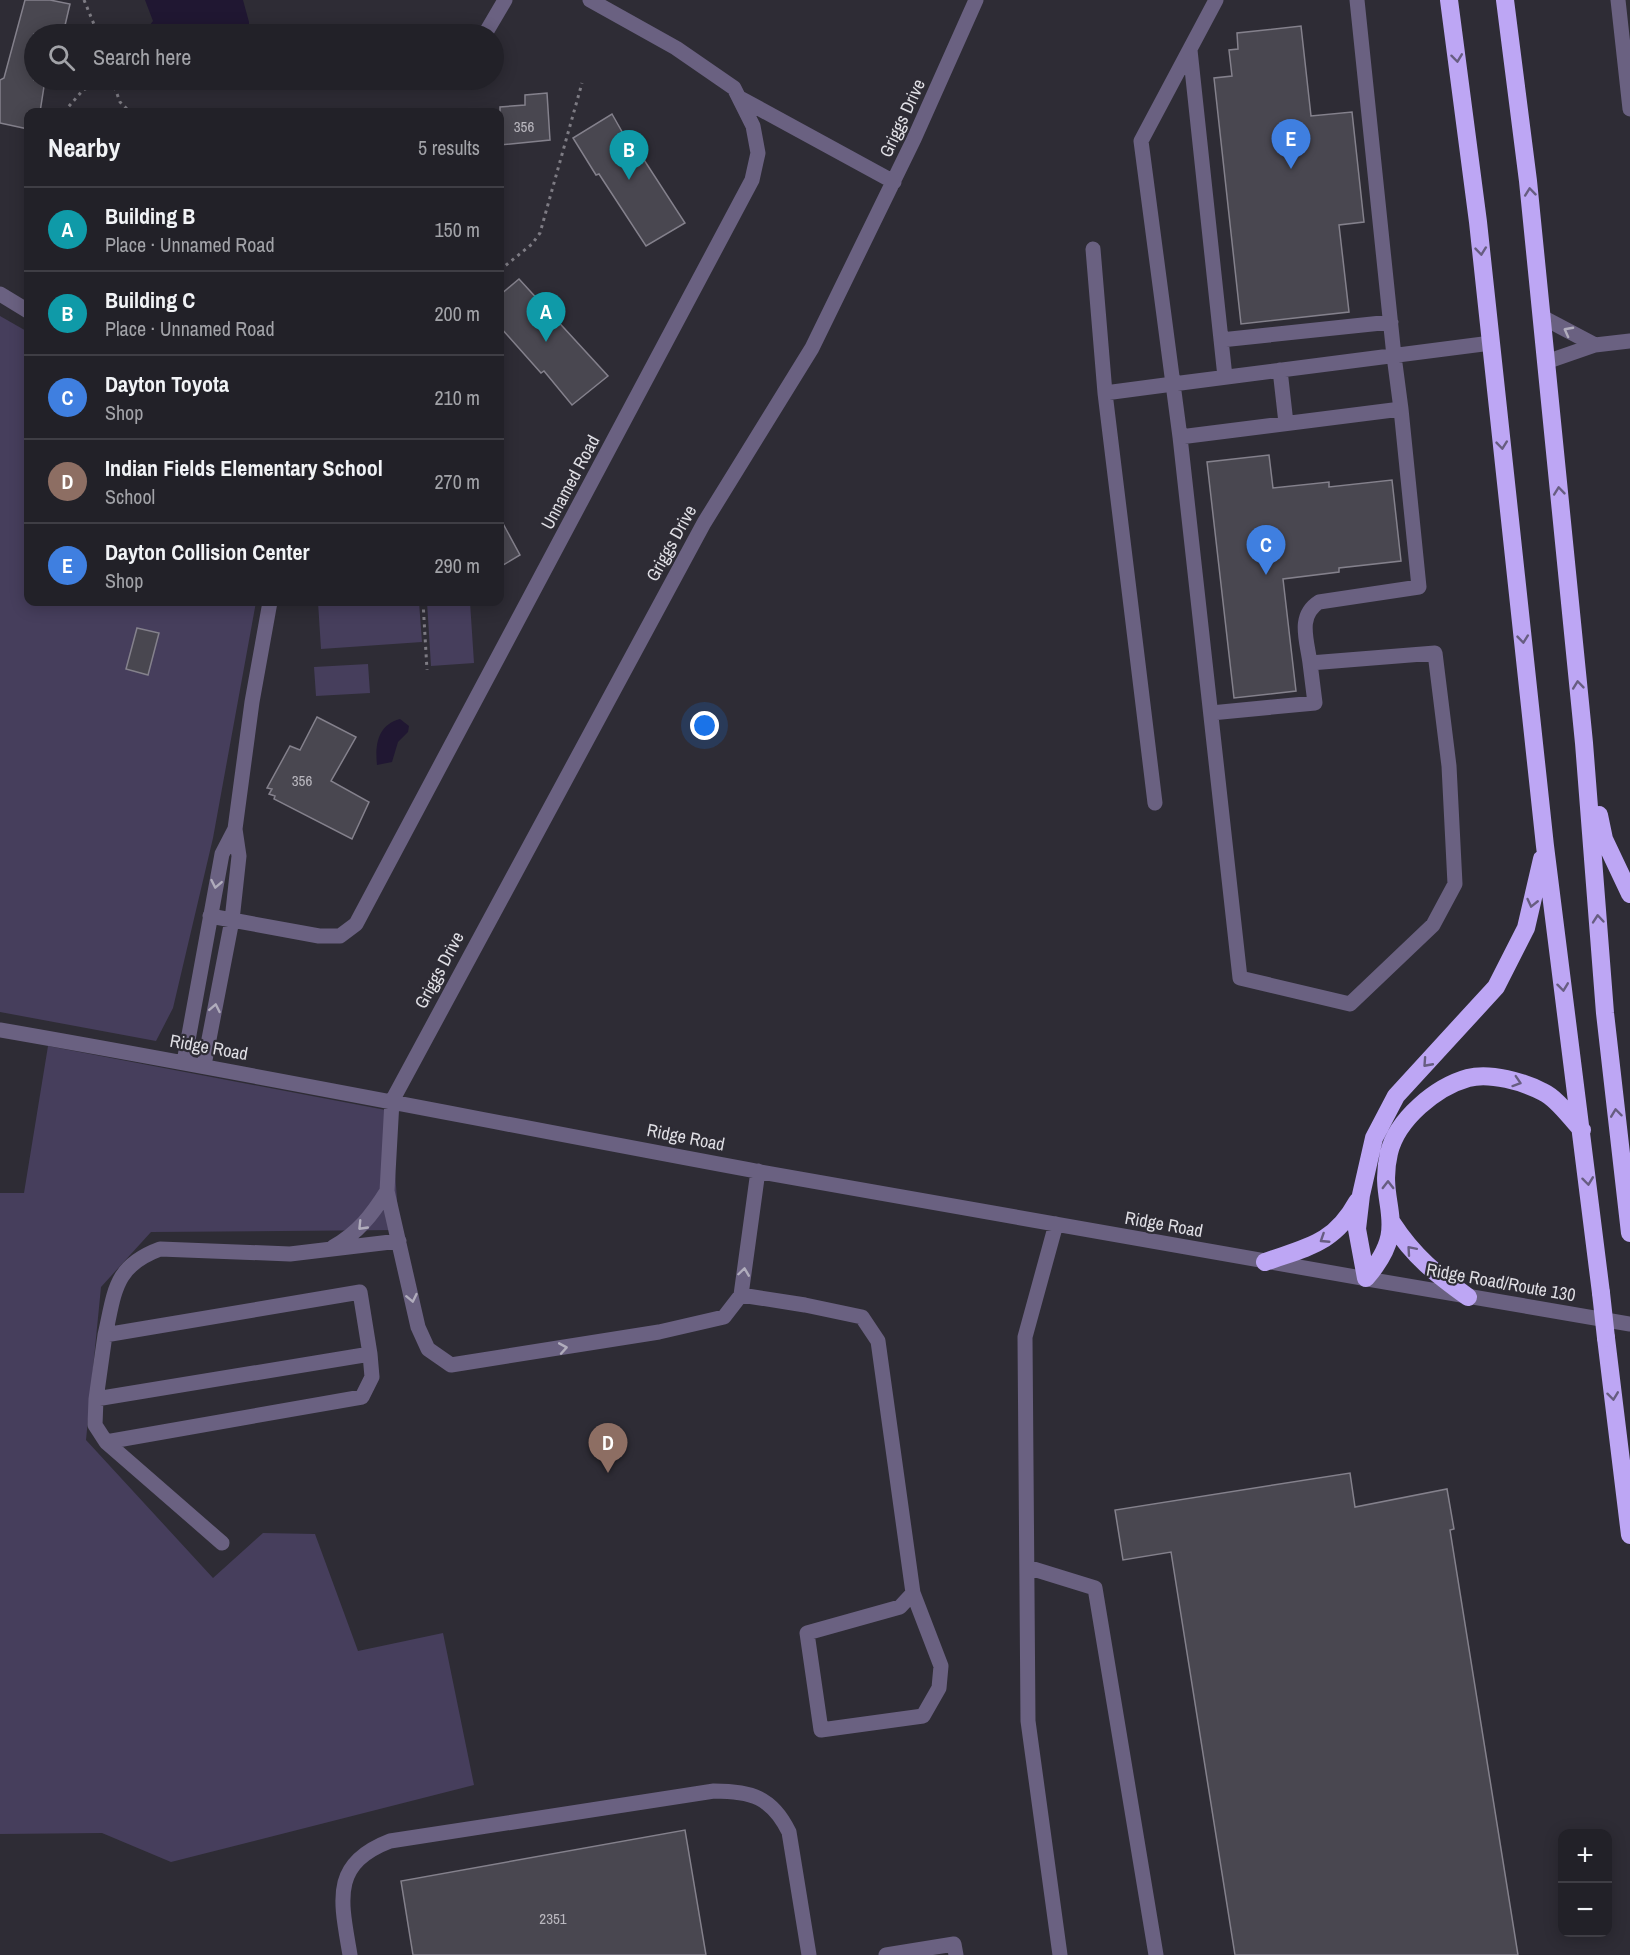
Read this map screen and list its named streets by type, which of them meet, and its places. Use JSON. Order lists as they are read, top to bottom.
{
  "streets": {
    "street": [
      "Griggs Drive",
      "Unnamed Road",
      "Ridge Road",
      "Ridge Road/Route 130"
    ]
  },
  "crossings": [
    ["Griggs Drive", "Ridge Road"],
    ["Ridge Road", "Ridge Road/Route 130"]
  ],
  "house_numbers": ["356", "356", "2351"],
  "page": {
    "search": "Search here",
    "heading": ["Nearby", "5 results"],
    "pins": [
      "E",
      "B",
      "A",
      "C",
      "D"
    ],
    "list": [
      {
        "mark": "A",
        "name": "Building B",
        "note": "Place · Unnamed Road",
        "value": "150 m"
      },
      {
        "mark": "B",
        "name": "Building C",
        "note": "Place · Unnamed Road",
        "value": "200 m"
      },
      {
        "mark": "C",
        "name": "Dayton Toyota",
        "note": "Shop",
        "value": "210 m"
      },
      {
        "mark": "D",
        "name": "Indian Fields Elementary School",
        "note": "School",
        "value": "270 m"
      },
      {
        "mark": "E",
        "name": "Dayton Collision Center",
        "note": "Shop",
        "value": "290 m"
      }
    ],
    "map_buttons": ["+", "−"]
  }
}
